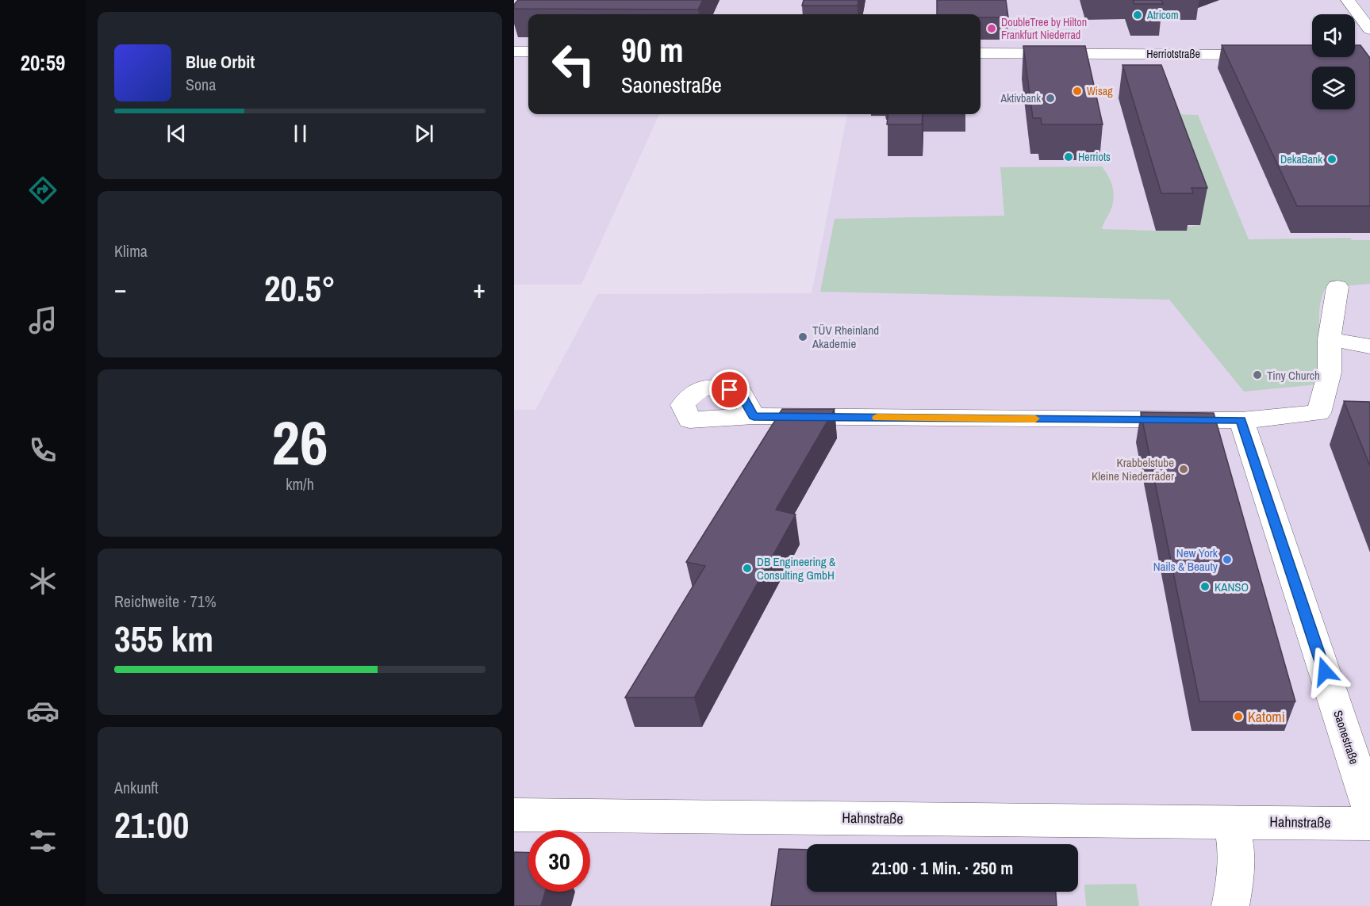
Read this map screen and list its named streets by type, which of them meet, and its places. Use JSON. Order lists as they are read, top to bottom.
{
  "streets": {
    "street": ["Herriotstraße", "Saonestraße", "Hahnstraße"]
  },
  "places": [
    "Atricom",
    "DoubleTree by Hilton Frankfurt Niederrad",
    "Wisag",
    "Aktivbank",
    "Herriots",
    "DekaBank",
    "TÜV Rheinland Akademie",
    "Tiny Church",
    "Krabbelstube Kleine Niederräder",
    "New York Nails & Beauty",
    "DB Engineering & Consulting GmbH",
    "KANSO",
    "Katomi"
  ],
  "page": {
    "tabs": "20:59",
    "turn": ["90 m", "Saonestraße"],
    "song": ["Blue Orbit", "Sona"],
    "tile": [
      "Klima",
      ["26", "km/h"],
      ["Reichweite · 71%", "355 km"],
      ["Ankunft", "21:00"]
    ],
    "heat": ["−", "20.5°", "+"],
    "limit": "30",
    "trip": "21:00 · 1 Min. · 250 m"
  }
}
